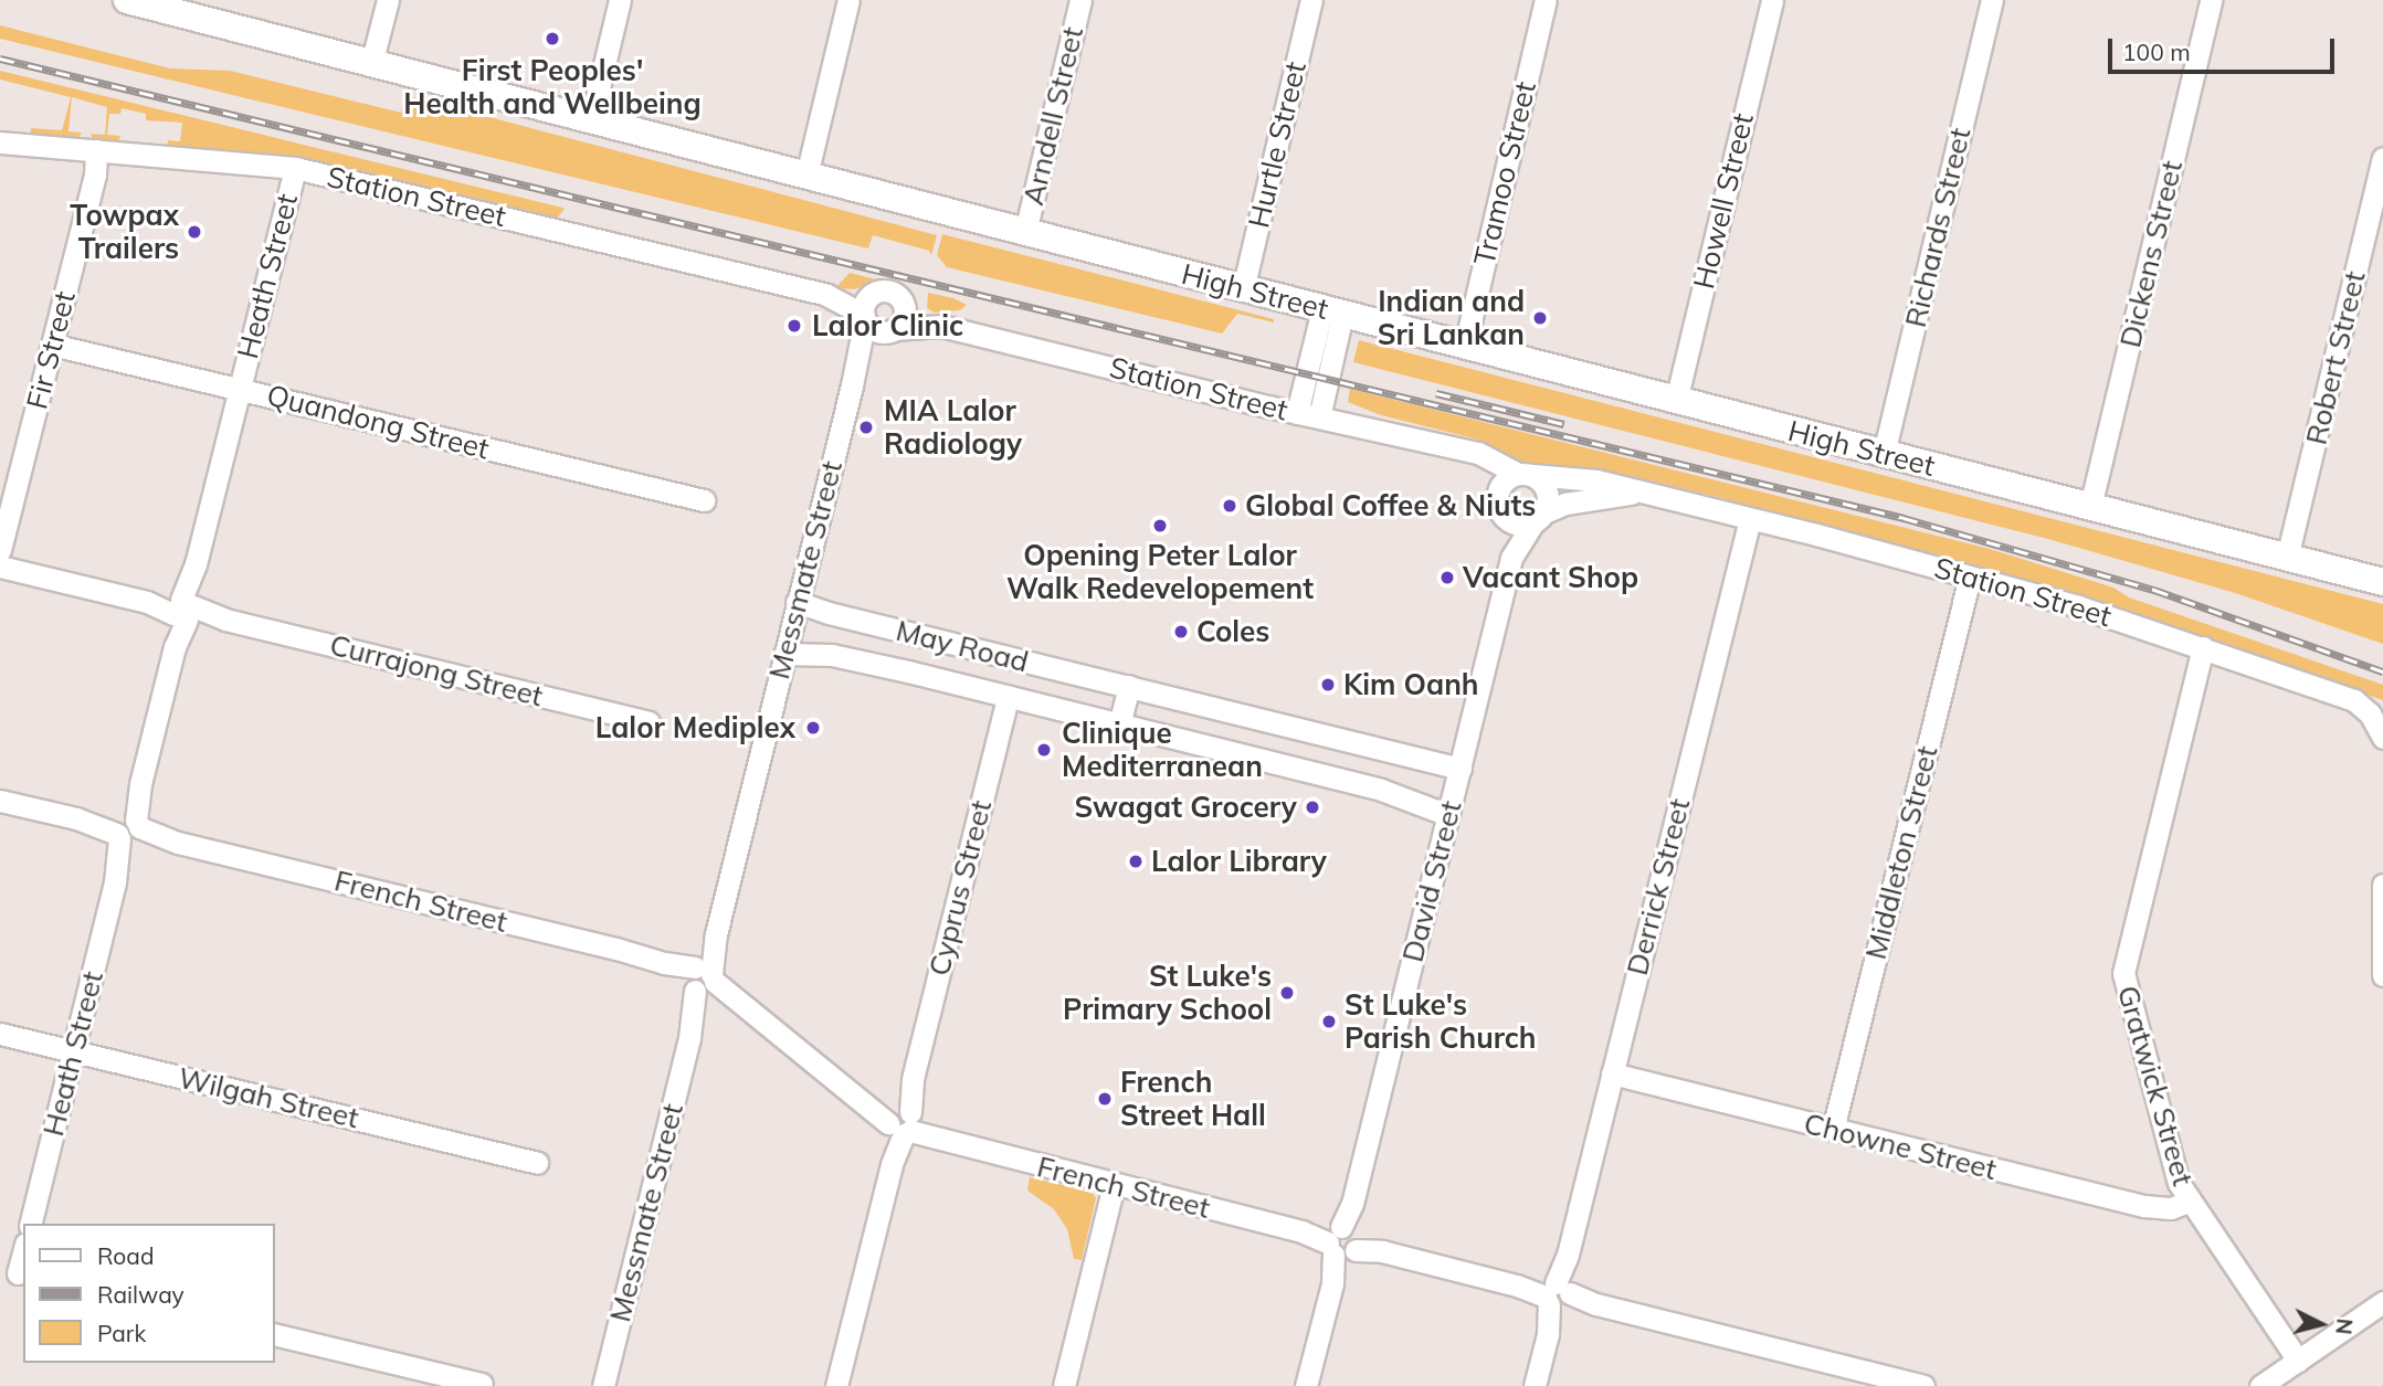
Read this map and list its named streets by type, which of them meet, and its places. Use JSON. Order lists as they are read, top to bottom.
{
  "streets": {
    "main road": ["High Street"],
    "street": [
      "Arndell Street",
      "Hurtle Street",
      "Tramoo Street",
      "Station Street",
      "Howell Street",
      "Richards Street",
      "Dickens Street",
      "Heath Street",
      "Fir Street",
      "Robert Street",
      "Quandong Street",
      "Messmate Street",
      "May Road",
      "Currajong Street",
      "Middleton Street",
      "David Street",
      "Derrick Street",
      "Cyprus Street",
      "French Street",
      "Gratwick Street",
      "Wilgah Street",
      "Chowne Street"
    ]
  },
  "crossings": [
    ["Arndell Street", "High Street"],
    ["Hurtle Street", "High Street"],
    ["Tramoo Street", "High Street"],
    ["Station Street", "Heath Street"],
    ["Station Street", "Fir Street"],
    ["Station Street", "Messmate Street"],
    ["Station Street", "Middleton Street"],
    ["Station Street", "David Street"],
    ["Station Street", "Derrick Street"],
    ["Station Street", "Gratwick Street"],
    ["Howell Street", "High Street"],
    ["Richards Street", "High Street"],
    ["Dickens Street", "High Street"],
    ["Heath Street", "Quandong Street"],
    ["Heath Street", "Currajong Street"],
    ["Heath Street", "French Street"],
    ["Heath Street", "Wilgah Street"],
    ["High Street", "Robert Street"],
    ["Fir Street", "Quandong Street"],
    ["Messmate Street", "May Road"],
    ["Messmate Street", "French Street"],
    ["May Road", "David Street"],
    ["May Road", "Cyprus Street"],
    ["Middleton Street", "Chowne Street"],
    ["David Street", "French Street"],
    ["Derrick Street", "French Street"],
    ["Derrick Street", "Chowne Street"],
    ["Cyprus Street", "French Street"],
    ["Gratwick Street", "Chowne Street"]
  ],
  "places": [
    "First Peoples' Health and Wellbeing",
    "Towpax Trailers",
    "Indian and Sri Lankan",
    "Lalor Clinic",
    "MIA Lalor Radiology",
    "Global Coffee & Niuts",
    "Opening Peter Lalor Walk Redevelopement",
    "Vacant Shop",
    "Coles",
    "Kim Oanh",
    "Lalor Mediplex",
    "Clinique Mediterranean",
    "Swagat Grocery",
    "Lalor Library",
    "St Luke's Primary School",
    "St Luke's Parish Church",
    "French Street Hall"
  ],
  "legend": ["Road", "Railway", "Park"],
  "scale_bar": "100 m",
  "north": "right"
}
